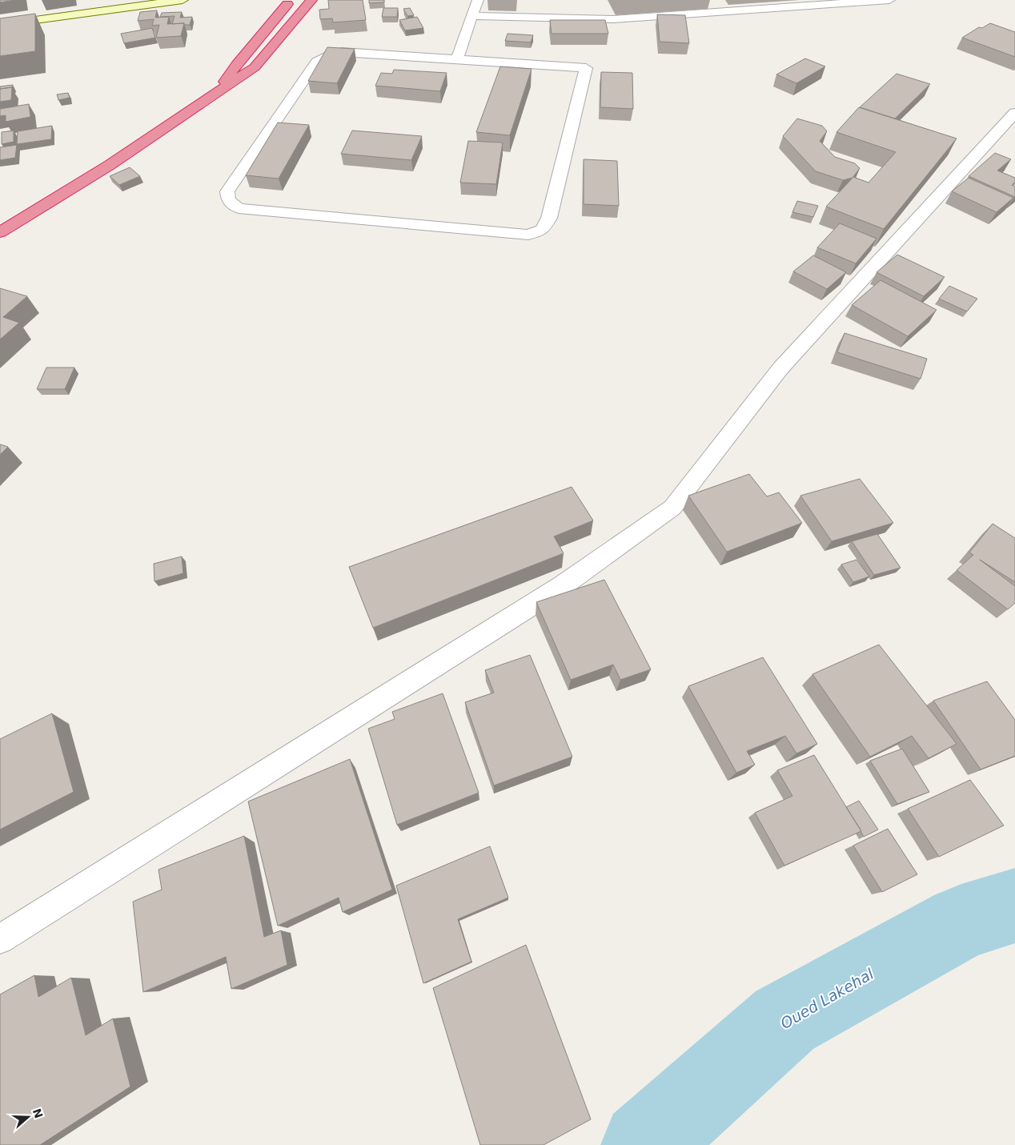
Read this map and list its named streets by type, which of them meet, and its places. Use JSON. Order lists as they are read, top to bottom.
{
  "water": ["Oued Lakehal"],
  "north": "right"
}
